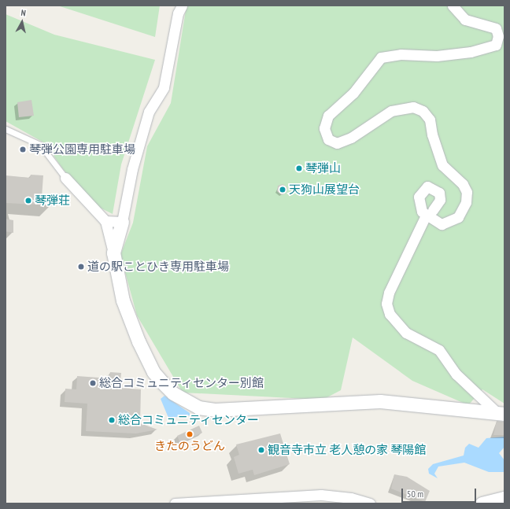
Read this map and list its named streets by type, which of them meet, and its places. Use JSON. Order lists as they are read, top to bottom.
{
  "places": [
    "琴弾公園専用駐車場",
    "琴弾山",
    "天狗山展望台",
    "琴弾荘",
    "道の駅ことひき専用駐車場",
    "総合コミュニティセンター別館",
    "総合コミュニティセンター",
    "きたのうどん",
    "観音寺市立 老人憩の家 琴陽館"
  ],
  "scale_bar": "50 m",
  "north": "top"
}
